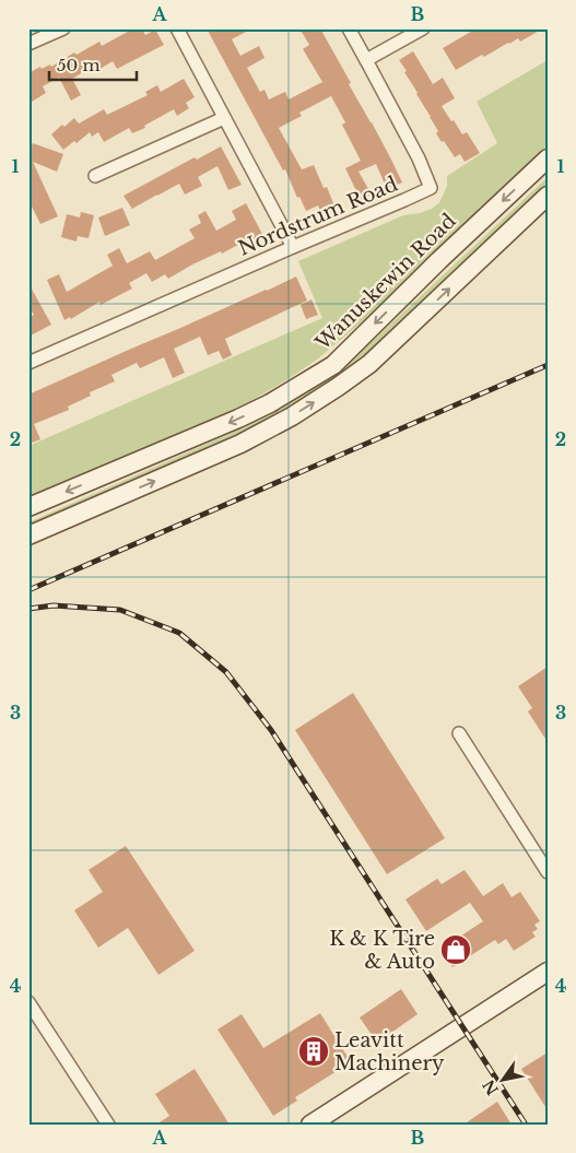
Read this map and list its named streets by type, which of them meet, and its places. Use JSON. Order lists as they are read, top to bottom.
{
  "streets": {
    "main road": ["Wanuskewin Road"],
    "street": ["Nordstrum Road"]
  },
  "places": {
    "shop": ["K & K Tire & Auto"],
    "building": ["Leavitt Machinery"]
  },
  "scale_bar": "50 m",
  "north": "bottom left",
  "grid": {
    "columns": ["A", "B"],
    "rows": [
      "1",
      "2",
      "3",
      "4"
    ]
  }
}
